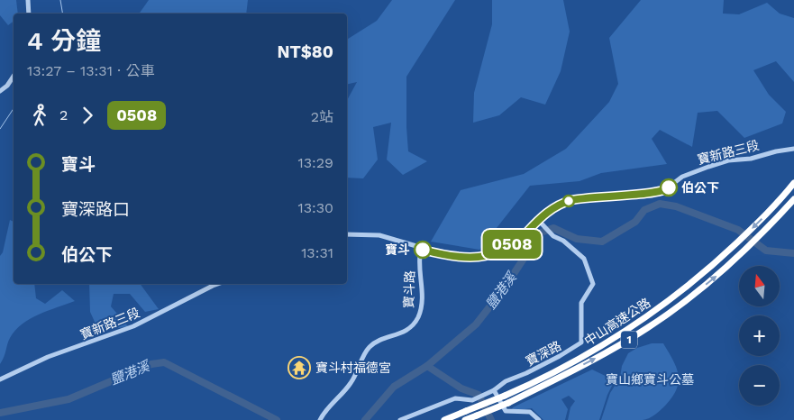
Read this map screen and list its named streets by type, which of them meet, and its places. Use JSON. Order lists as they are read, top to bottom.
{
  "streets": {
    "highway": ["中山高速公路", "1"],
    "street": ["寶新路三段", "寶斗路", "寶深路"]
  },
  "crossings": [
    ["寶新路三段", "寶斗路"],
    ["寶新路三段", "寶深路"]
  ],
  "water": ["鹽港溪"],
  "parks": ["寶山鄉寶斗公墓"],
  "places": {
    "other": ["伯公下", "寶斗"],
    "temple": ["寶斗村福德宮"]
  },
  "lines": ["bus line 0508"],
  "north": "top",
  "page": {
    "on_map": "0508",
    "heading": ["4 分鐘", "13:27 – 13:31 · 公車", "NT$80"],
    "legs": ["2", "0508", "2站"],
    "list": [
      {
        "name": "寶斗",
        "value": "13:29"
      },
      {
        "name": "寶深路口",
        "value": "13:30"
      },
      {
        "name": "伯公下",
        "value": "13:31"
      }
    ],
    "map_buttons": ["+", "−"]
  }
}
